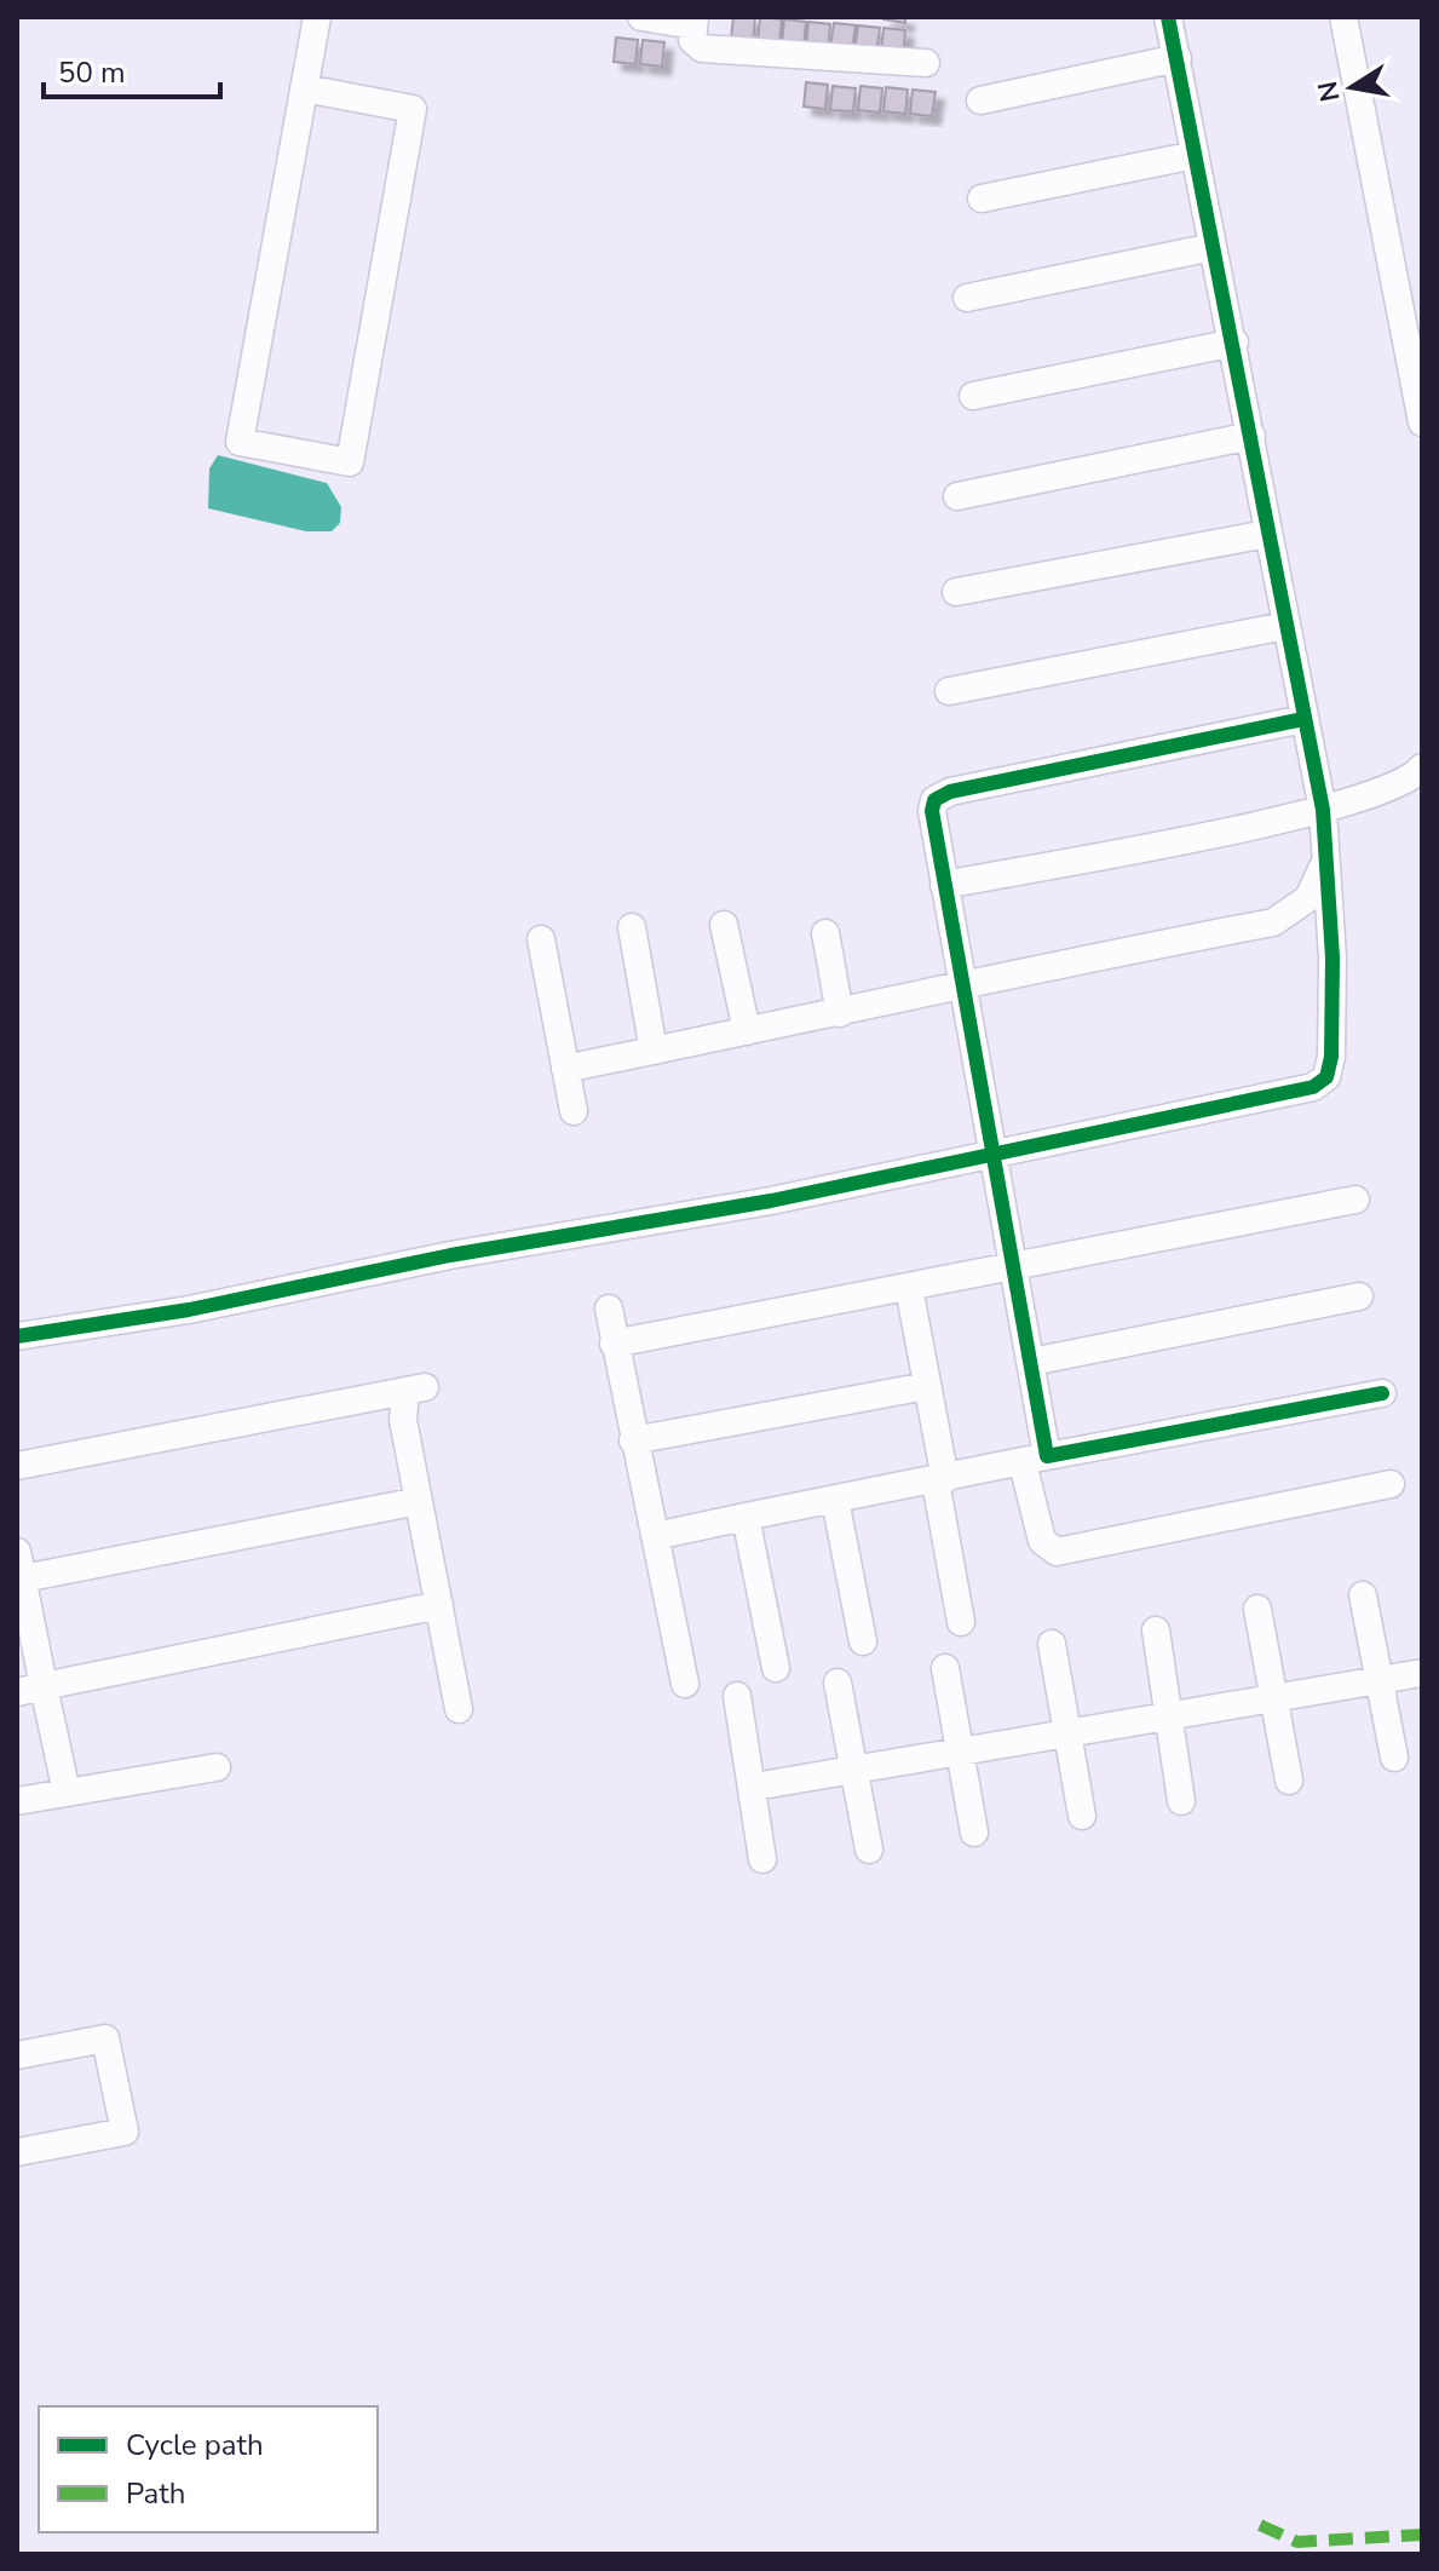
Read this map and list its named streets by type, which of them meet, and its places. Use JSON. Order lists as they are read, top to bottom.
{
  "legend": ["Cycle path", "Path"],
  "scale_bar": "50 m",
  "north": "left"
}
